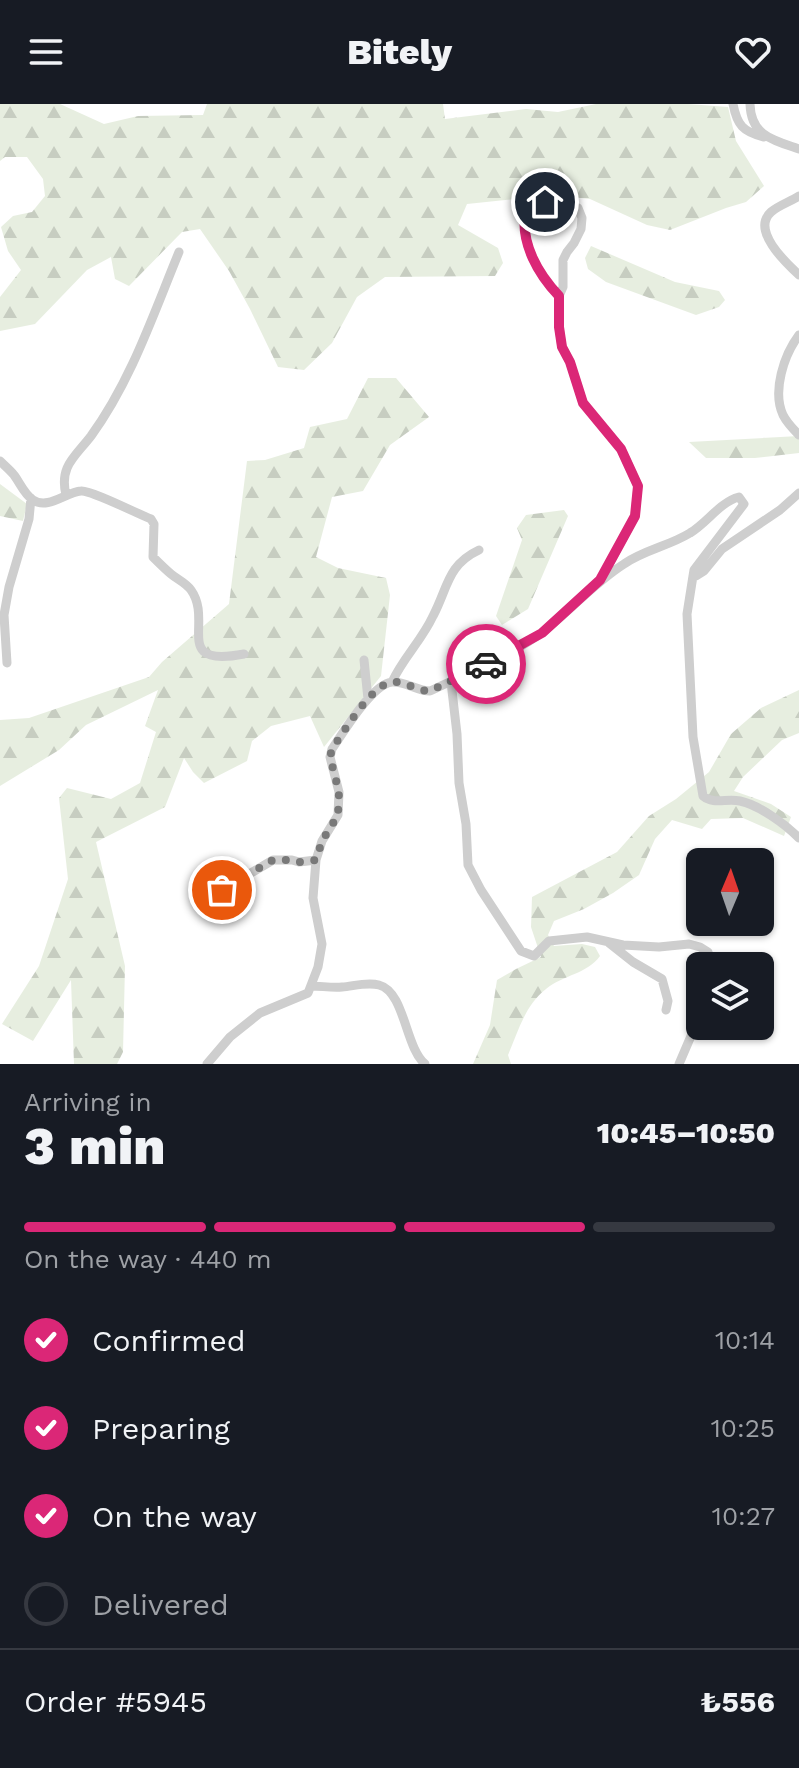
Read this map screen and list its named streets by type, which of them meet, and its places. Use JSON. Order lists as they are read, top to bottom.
{
  "north": "top",
  "page": {
    "header": "Bitely",
    "heading": ["3 min", "Arriving in", "10:45–10:50"],
    "panel": ["Order #5945", "₺556"],
    "bar": "On the way · 440 m",
    "list": [
      ["Confirmed", "10:14"],
      ["Preparing", "10:25"],
      ["On the way", "10:27"],
      "Delivered"
    ]
  }
}
